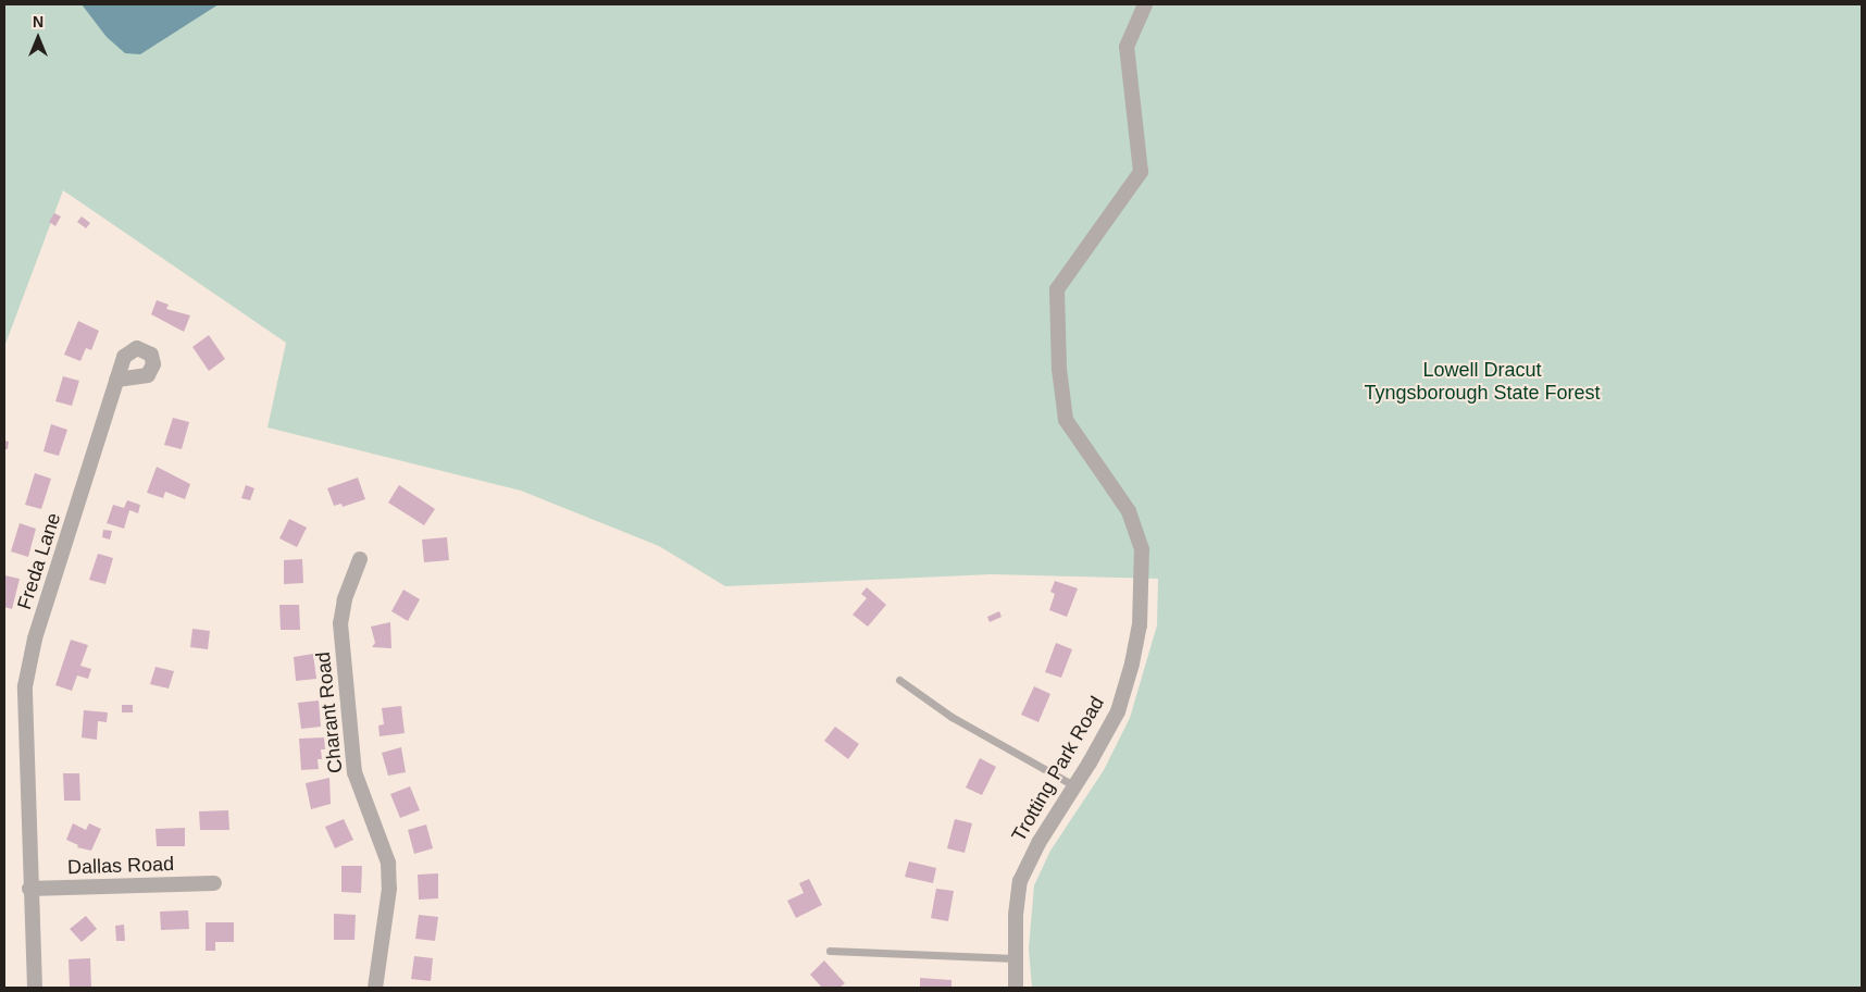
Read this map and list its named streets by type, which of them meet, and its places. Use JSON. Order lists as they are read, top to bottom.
{
  "streets": {
    "street": [
      "Freda Lane",
      "Charant Road",
      "Trotting Park Road",
      "Dallas Road"
    ]
  },
  "crossings": [
    ["Freda Lane", "Dallas Road"]
  ],
  "parks": ["Lowell Dracut Tyngsborough State Forest"],
  "north": "top"
}
